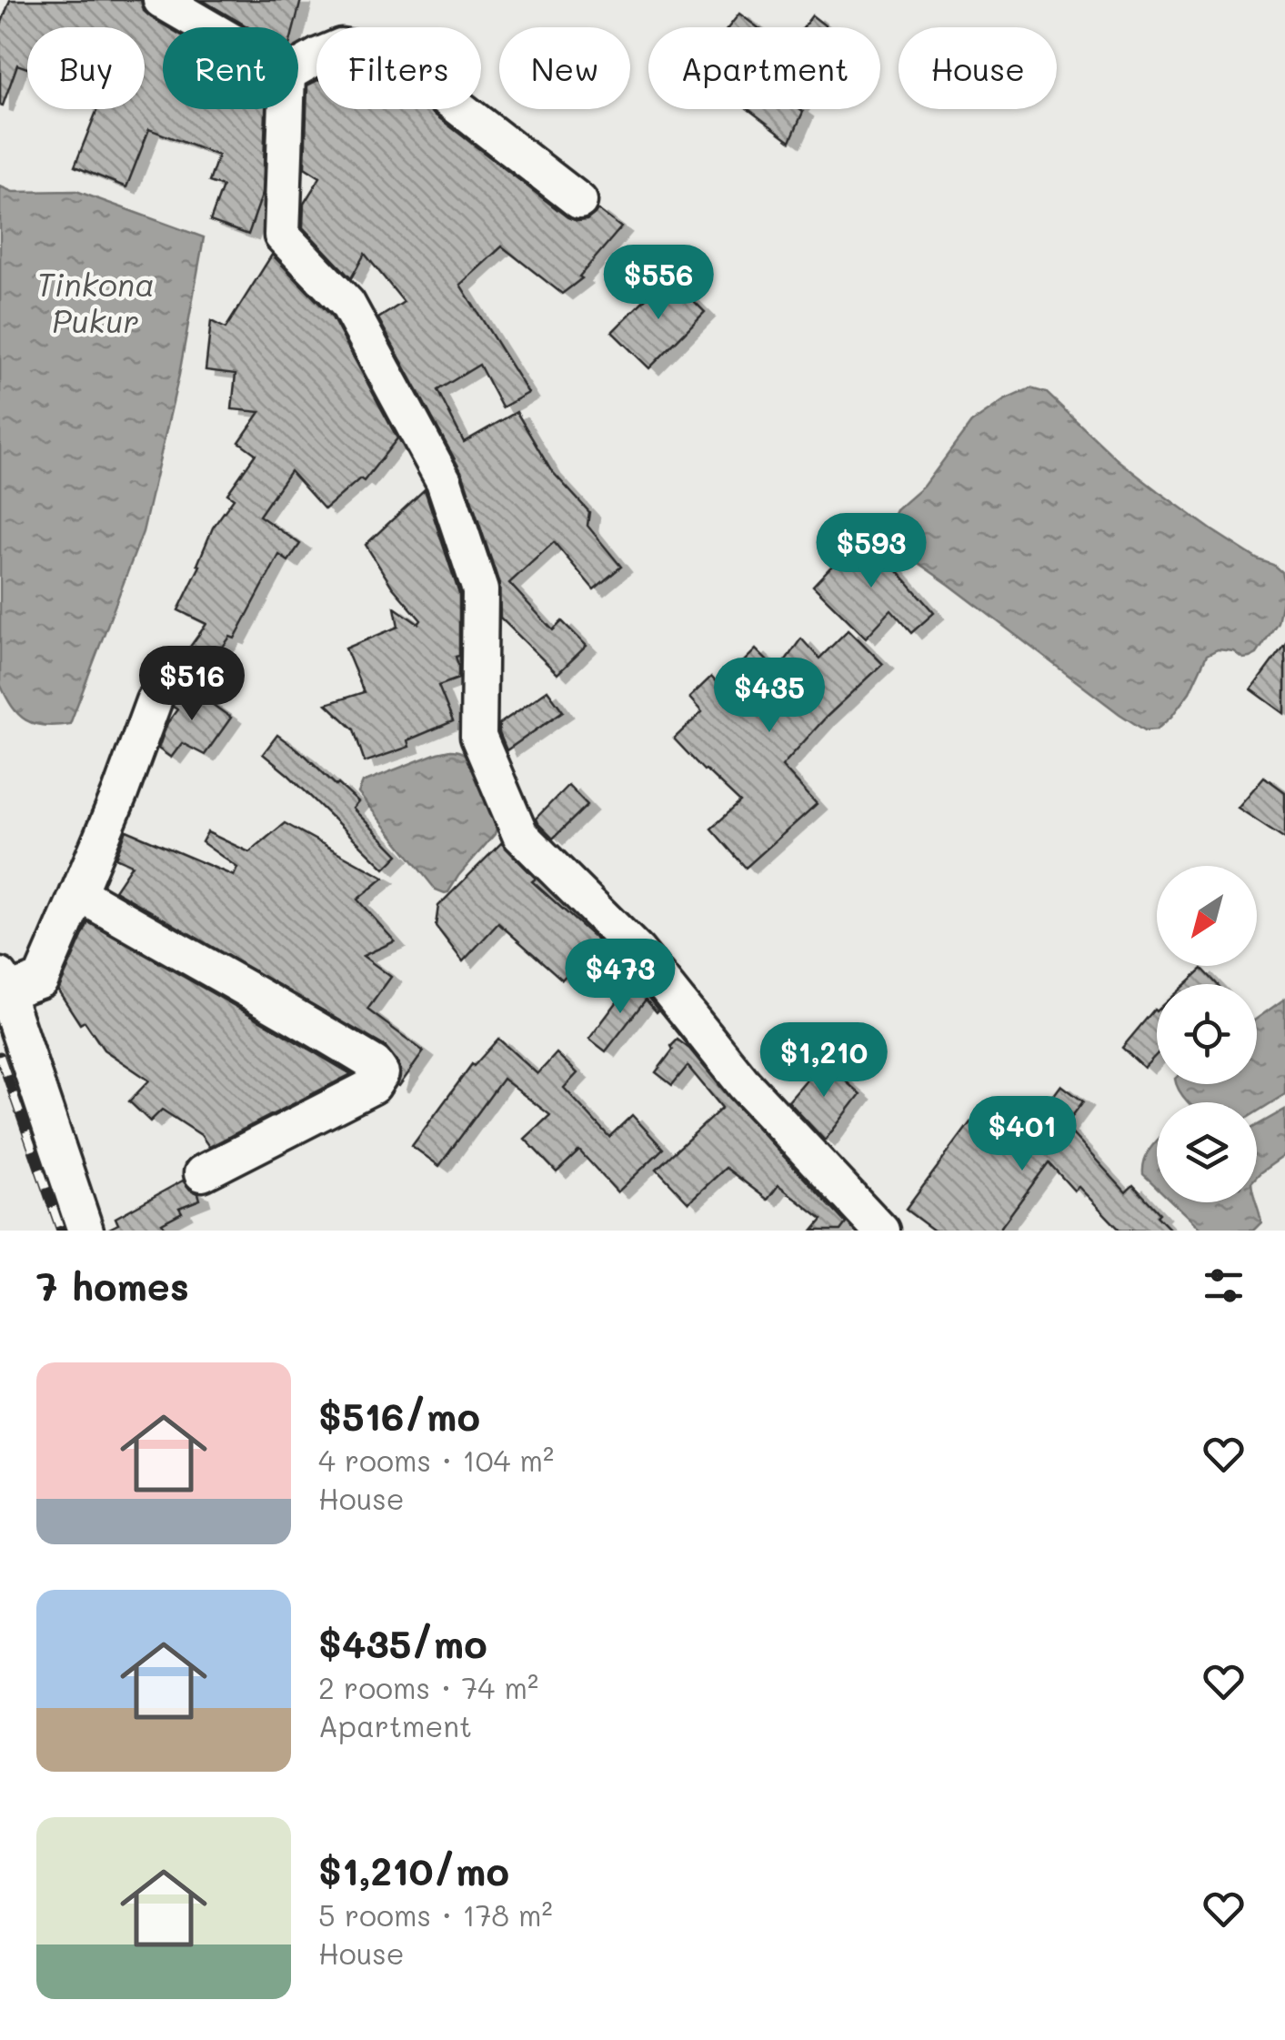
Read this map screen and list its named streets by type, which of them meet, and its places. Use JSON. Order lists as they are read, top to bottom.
{
  "water": ["Tinkona Pukur"],
  "north": "bottom left",
  "page": {
    "chip": [
      "Buy",
      "Rent",
      "Filters",
      "New",
      "Apartment",
      "House"
    ],
    "price": [
      "$556",
      "$593",
      "$516",
      "$435",
      "$473",
      "$1,210",
      "$401"
    ],
    "heading": "7 homes",
    "list": [
      {
        "name": "$516/mo",
        "note": "4 rooms · 104 m² · House"
      },
      {
        "name": "$435/mo",
        "note": "2 rooms · 74 m² · Apartment"
      },
      {
        "name": "$1,210/mo",
        "note": "5 rooms · 178 m² · House"
      }
    ]
  }
}
